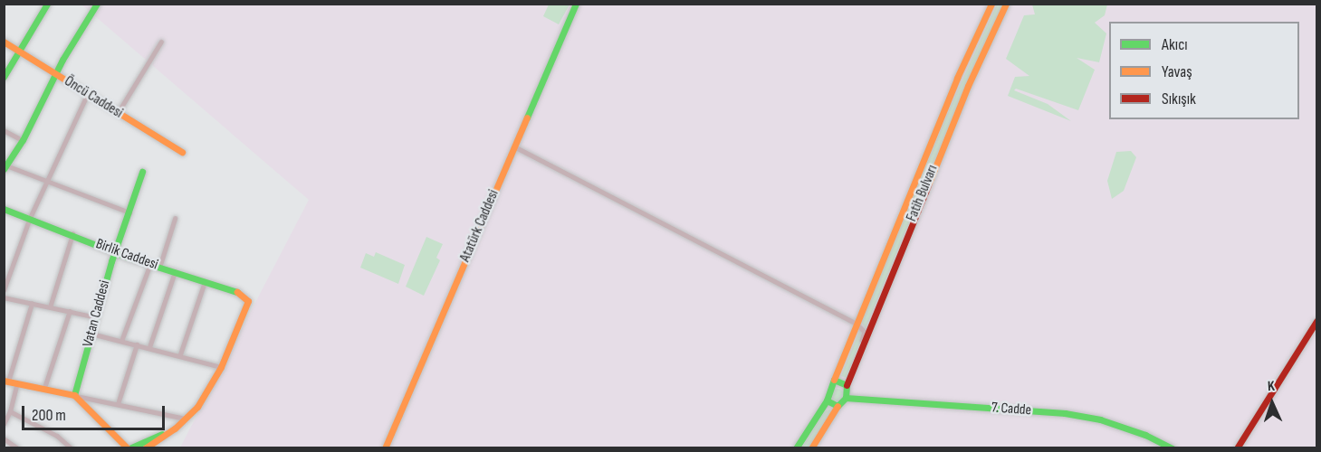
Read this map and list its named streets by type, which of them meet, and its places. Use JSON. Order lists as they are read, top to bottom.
{
  "streets": {
    "street": [
      "Öncü Caddesi",
      "Fatih Bulvarı",
      "Atatürk Caddesi",
      "Birlik Caddesi",
      "Vatan Caddesi",
      "7. Cadde"
    ]
  },
  "crossings": [
    ["Fatih Bulvarı", "7. Cadde"],
    ["Birlik Caddesi", "Vatan Caddesi"]
  ],
  "legend": ["Akıcı", "Yavaş", "Sıkışık"],
  "scale_bar": "200 m",
  "north": "top"
}
